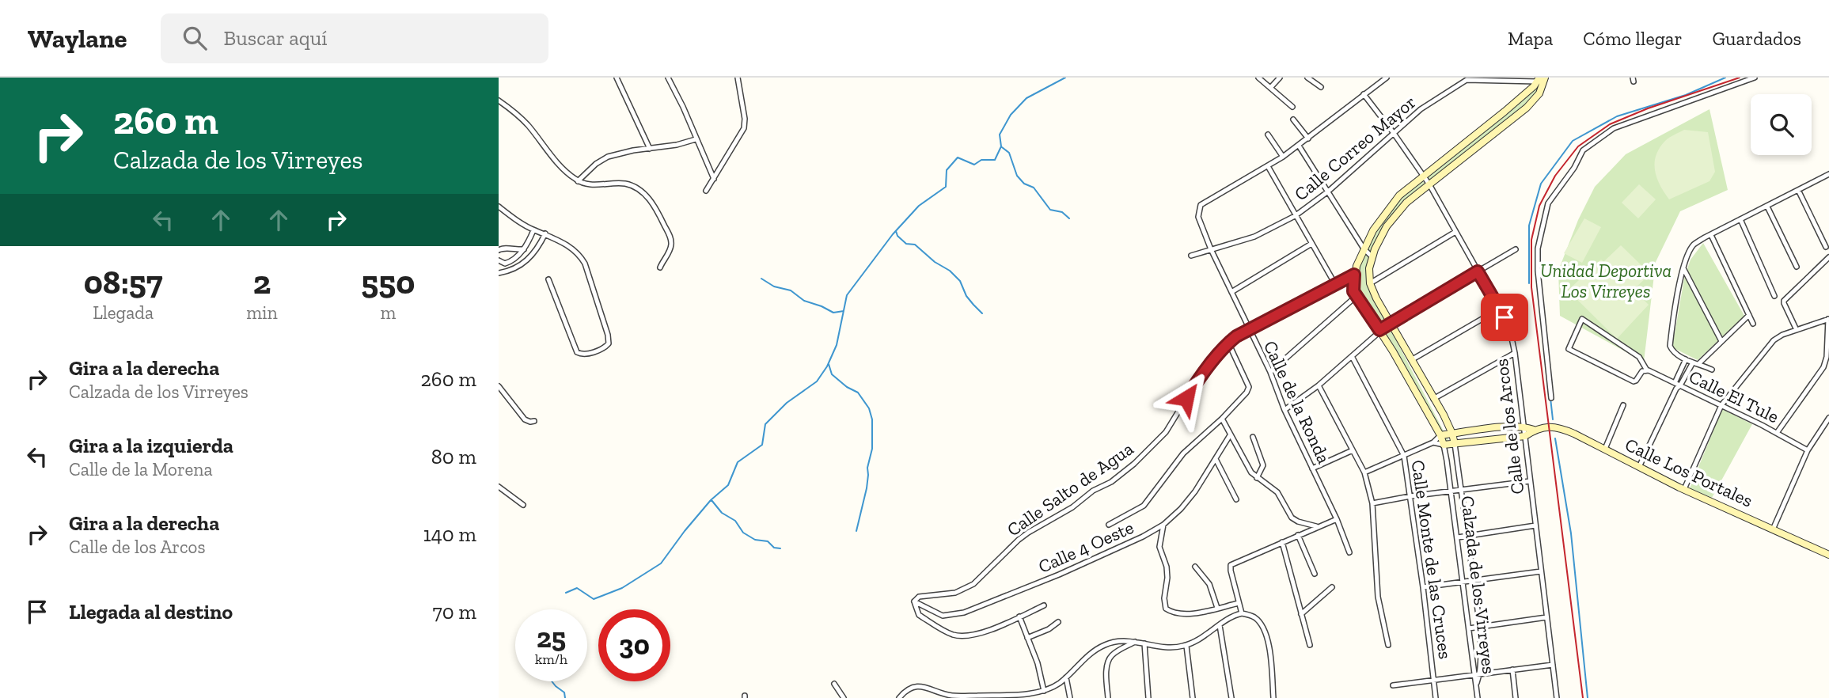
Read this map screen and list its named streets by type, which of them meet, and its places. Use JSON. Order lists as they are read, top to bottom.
{
  "streets": {
    "street": [
      "Calle Correo Mayor",
      "Calle El Tule",
      "Calle de la Ronda",
      "Calle de los Arcos",
      "Calle Los Portales",
      "Calle Salto de Agua",
      "Calle 4 Oeste",
      "Calle Monte de las Cruces",
      "Calzada de los Virreyes"
    ]
  },
  "crossings": [
    ["Calle Correo Mayor", "Calle de la Ronda"],
    ["Calle Correo Mayor", "Calle de los Arcos"],
    ["Calle de la Ronda", "Calle Salto de Agua"],
    ["Calle de los Arcos", "Calle Los Portales"],
    ["Calle Salto de Agua", "Calle 4 Oeste"]
  ],
  "parks": ["Unidad Deportiva Los Virreyes"],
  "page": {
    "header": "Waylane",
    "search": "Buscar aquí",
    "nav": ["Mapa", "Cómo llegar", "Guardados"],
    "turn": ["260 m", "Calzada de los Virreyes"],
    "eta": [
      "08:57",
      "Llegada",
      "2",
      "min",
      "550",
      "m"
    ],
    "list": [
      {
        "name": "Gira a la derecha",
        "note": "Calzada de los Virreyes",
        "value": "260 m"
      },
      {
        "name": "Gira a la izquierda",
        "note": "Calle de la Morena",
        "value": "80 m"
      },
      {
        "name": "Gira a la derecha",
        "note": "Calle de los Arcos",
        "value": "140 m"
      },
      {
        "name": "Llegada al destino",
        "value": "70 m"
      }
    ],
    "speed": "25 km/h",
    "limit": "30"
  }
}
